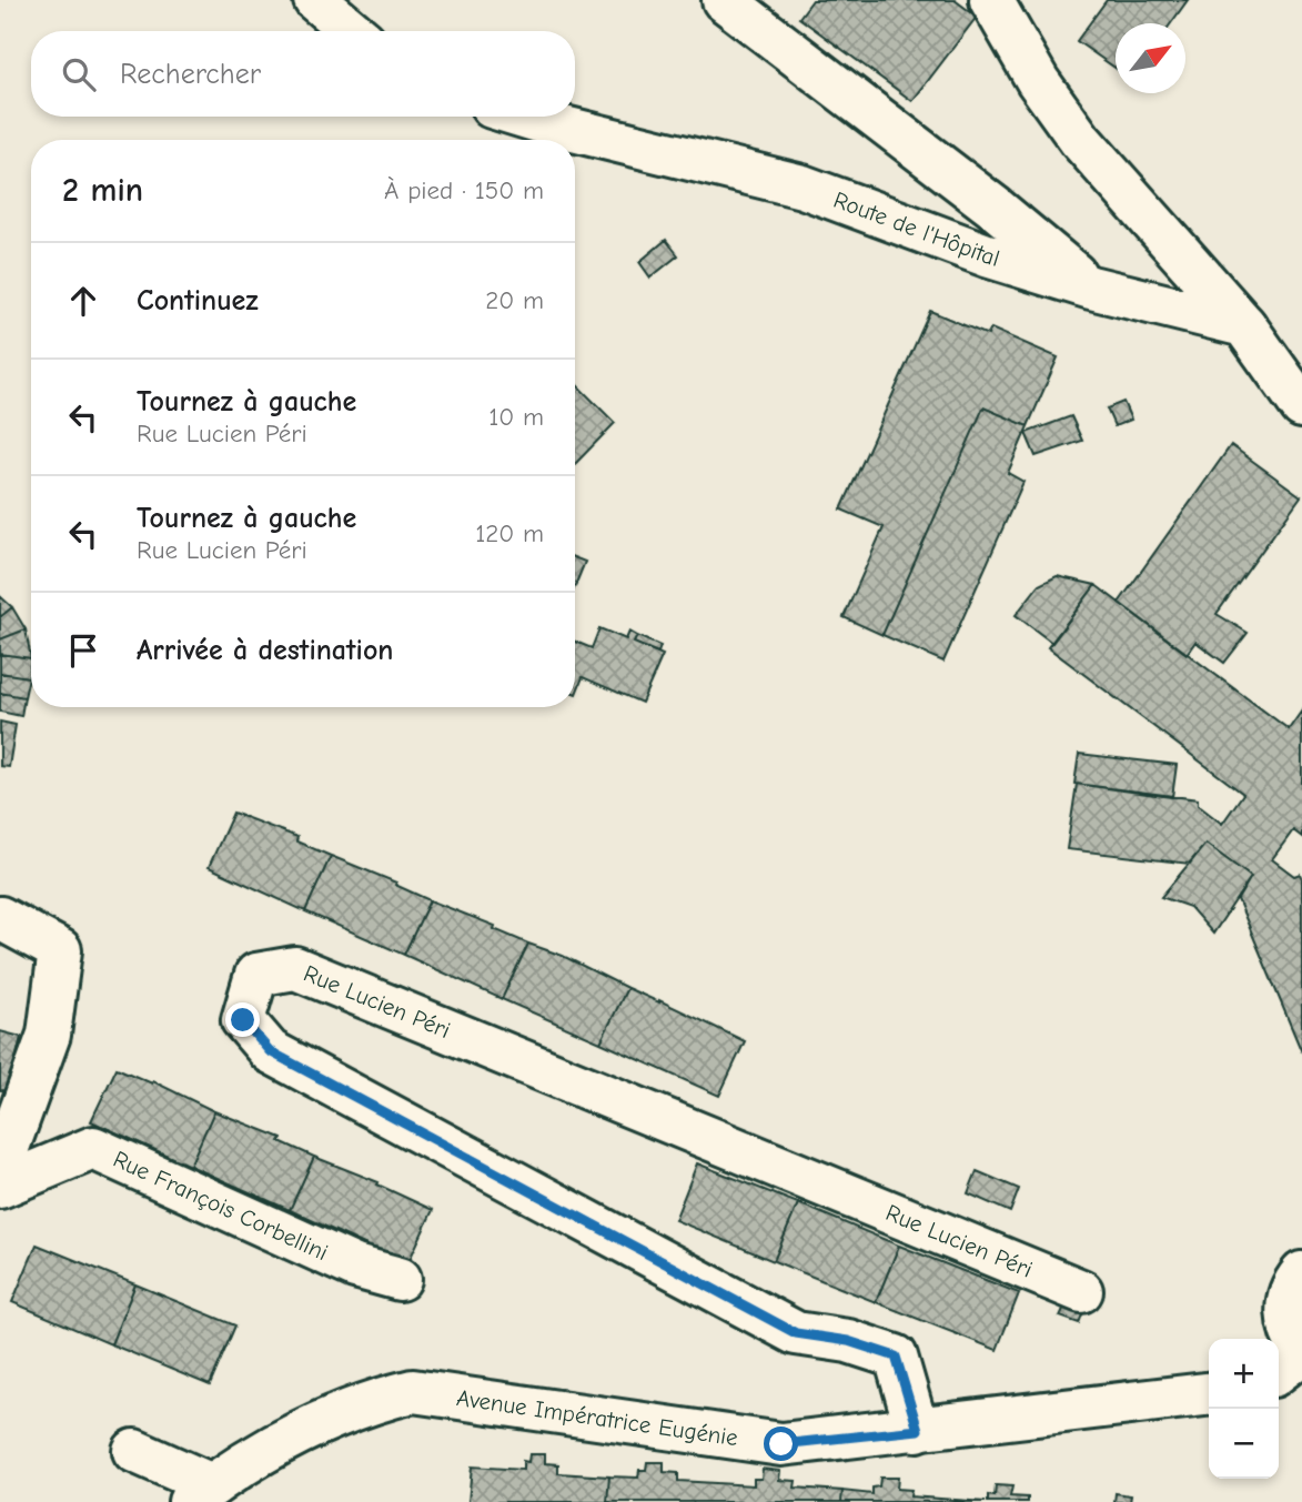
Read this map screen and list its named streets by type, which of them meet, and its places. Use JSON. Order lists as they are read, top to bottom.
{
  "streets": {
    "street": [
      "Route de l'Hôpital",
      "Rue Lucien Péri",
      "Rue François Corbellini",
      "Avenue Impératrice Eugénie"
    ]
  },
  "crossings": [
    ["Rue Lucien Péri", "Avenue Impératrice Eugénie"]
  ],
  "north": "top right",
  "page": {
    "search": "Rechercher",
    "heading": ["2 min", "À pied · 150 m"],
    "list": [
      ["Continuez", "20 m"],
      ["Tournez à gauche", "Rue Lucien Péri", "10 m"],
      ["Tournez à gauche", "Rue Lucien Péri", "120 m"],
      "Arrivée à destination"
    ],
    "map_buttons": ["+", "−"]
  }
}
